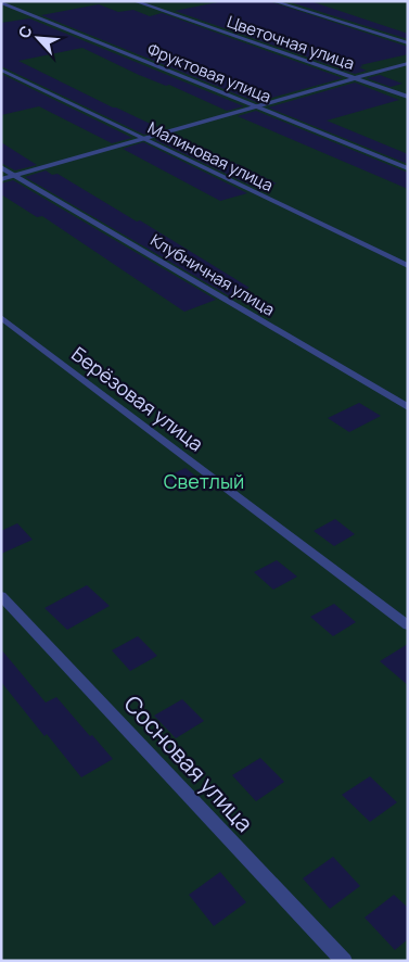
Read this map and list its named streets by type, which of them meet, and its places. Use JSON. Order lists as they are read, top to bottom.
{
  "streets": {
    "street": [
      "Цветочная улица",
      "Фруктовая улица",
      "Малиновая улица",
      "Клубничная улица",
      "Берёзовая улица",
      "Сосновая улица"
    ]
  },
  "parks": ["Светлый"],
  "north": "top left"
}
